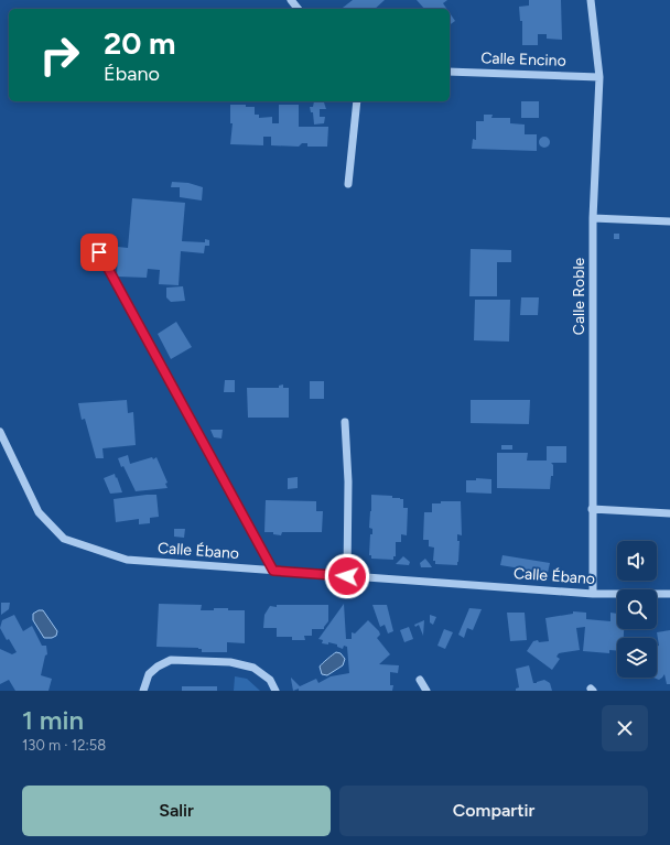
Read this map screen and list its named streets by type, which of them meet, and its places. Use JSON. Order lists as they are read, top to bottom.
{
  "streets": {
    "street": ["Calle Encino", "Calle Roble", "Calle Ébano"]
  },
  "crossings": [
    ["Calle Encino", "Calle Roble"],
    ["Calle Roble", "Calle Ébano"]
  ],
  "page": {
    "turn": ["20 m", "Ébano"],
    "heading": ["1 min", "130 m · 12:58"],
    "buttons": ["Salir", "Compartir"]
  }
}
